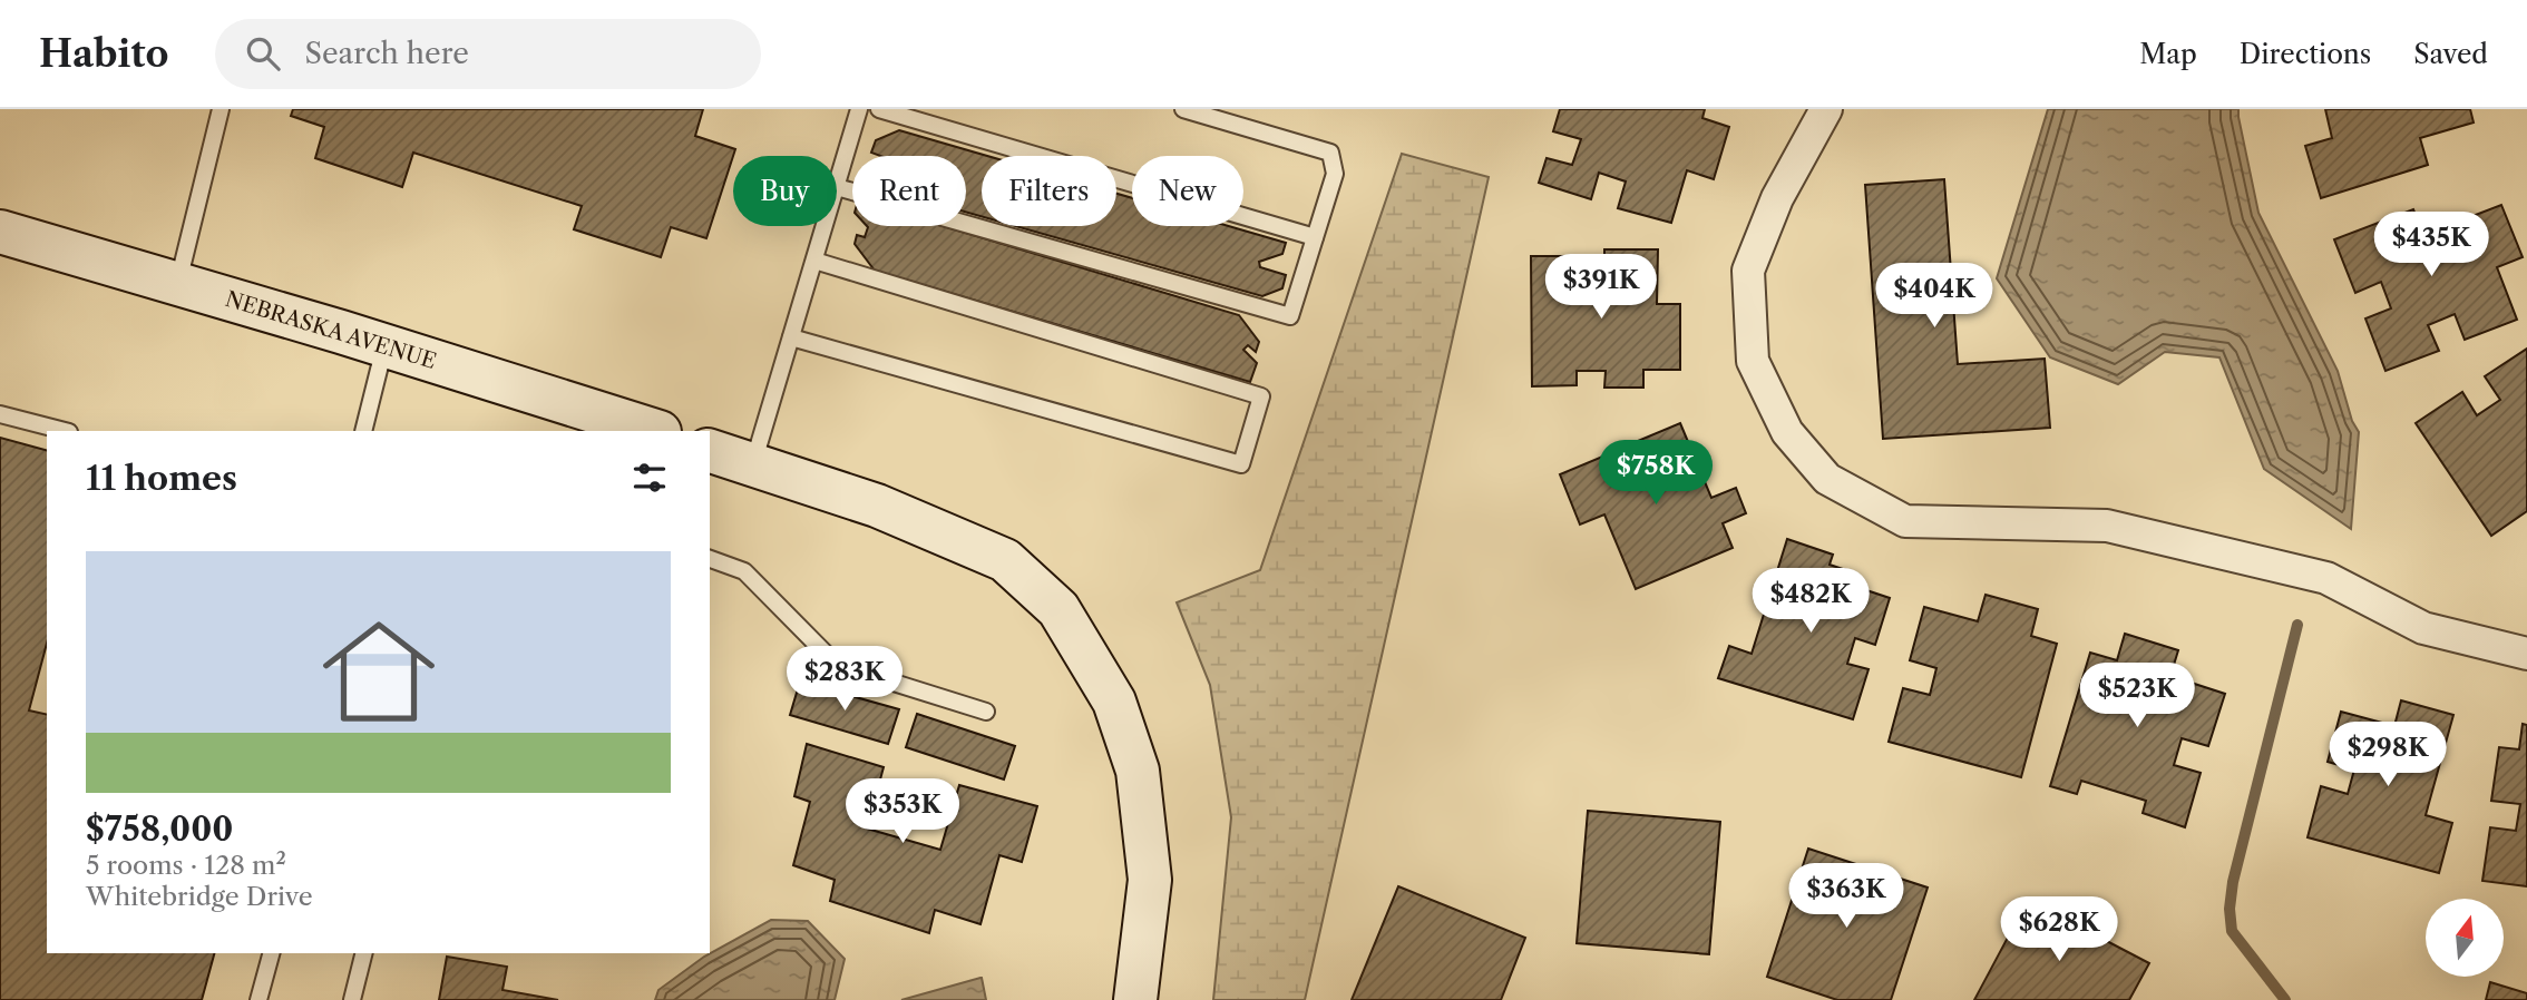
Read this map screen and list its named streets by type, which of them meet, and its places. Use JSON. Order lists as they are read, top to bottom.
{
  "streets": {
    "street": ["NEBRASKA AVENUE"]
  },
  "north": "top",
  "page": {
    "header": "Habito",
    "search": "Search here",
    "nav": ["Map", "Directions", "Saved"],
    "chip": [
      "Buy",
      "Rent",
      "Filters",
      "New"
    ],
    "price": [
      "$435K",
      "$391K",
      "$404K",
      "$758K",
      "$482K",
      "$283K",
      "$523K",
      "$298K",
      "$353K",
      "$363K",
      "$628K"
    ],
    "heading": "11 homes",
    "list": [
      {
        "name": "$758,000",
        "note": "5 rooms · 128 m² · Whitebridge Drive"
      }
    ]
  }
}
